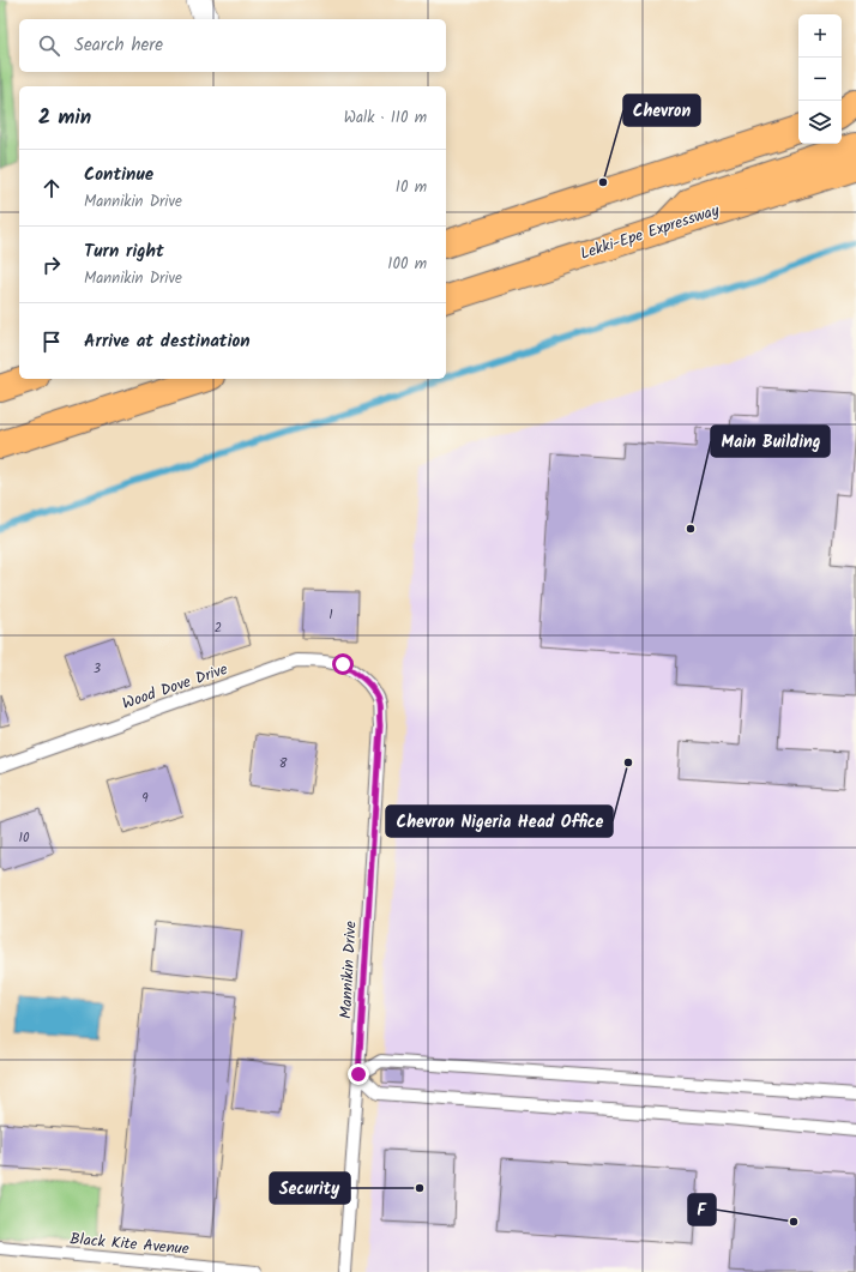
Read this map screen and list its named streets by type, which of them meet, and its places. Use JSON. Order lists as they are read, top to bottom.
{
  "streets": {
    "highway": ["Lekki-Epe Expressway"],
    "lane": ["Wood Dove Drive", "Mannikin Drive", "Black Kite Avenue"]
  },
  "crossings": [
    ["Wood Dove Drive", "Mannikin Drive"]
  ],
  "places": [
    "Chevron",
    "Main Building",
    "Chevron Nigeria Head Office",
    "Security",
    "F"
  ],
  "house_numbers": [
    "1",
    "2",
    "3",
    "8",
    "9",
    "10"
  ],
  "page": {
    "map_buttons": ["+", "−"],
    "search": "Search here",
    "heading": ["2 min", "Walk · 110 m"],
    "list": [
      ["Continue", "Mannikin Drive", "10 m"],
      ["Turn right", "Mannikin Drive", "100 m"],
      "Arrive at destination"
    ]
  }
}
